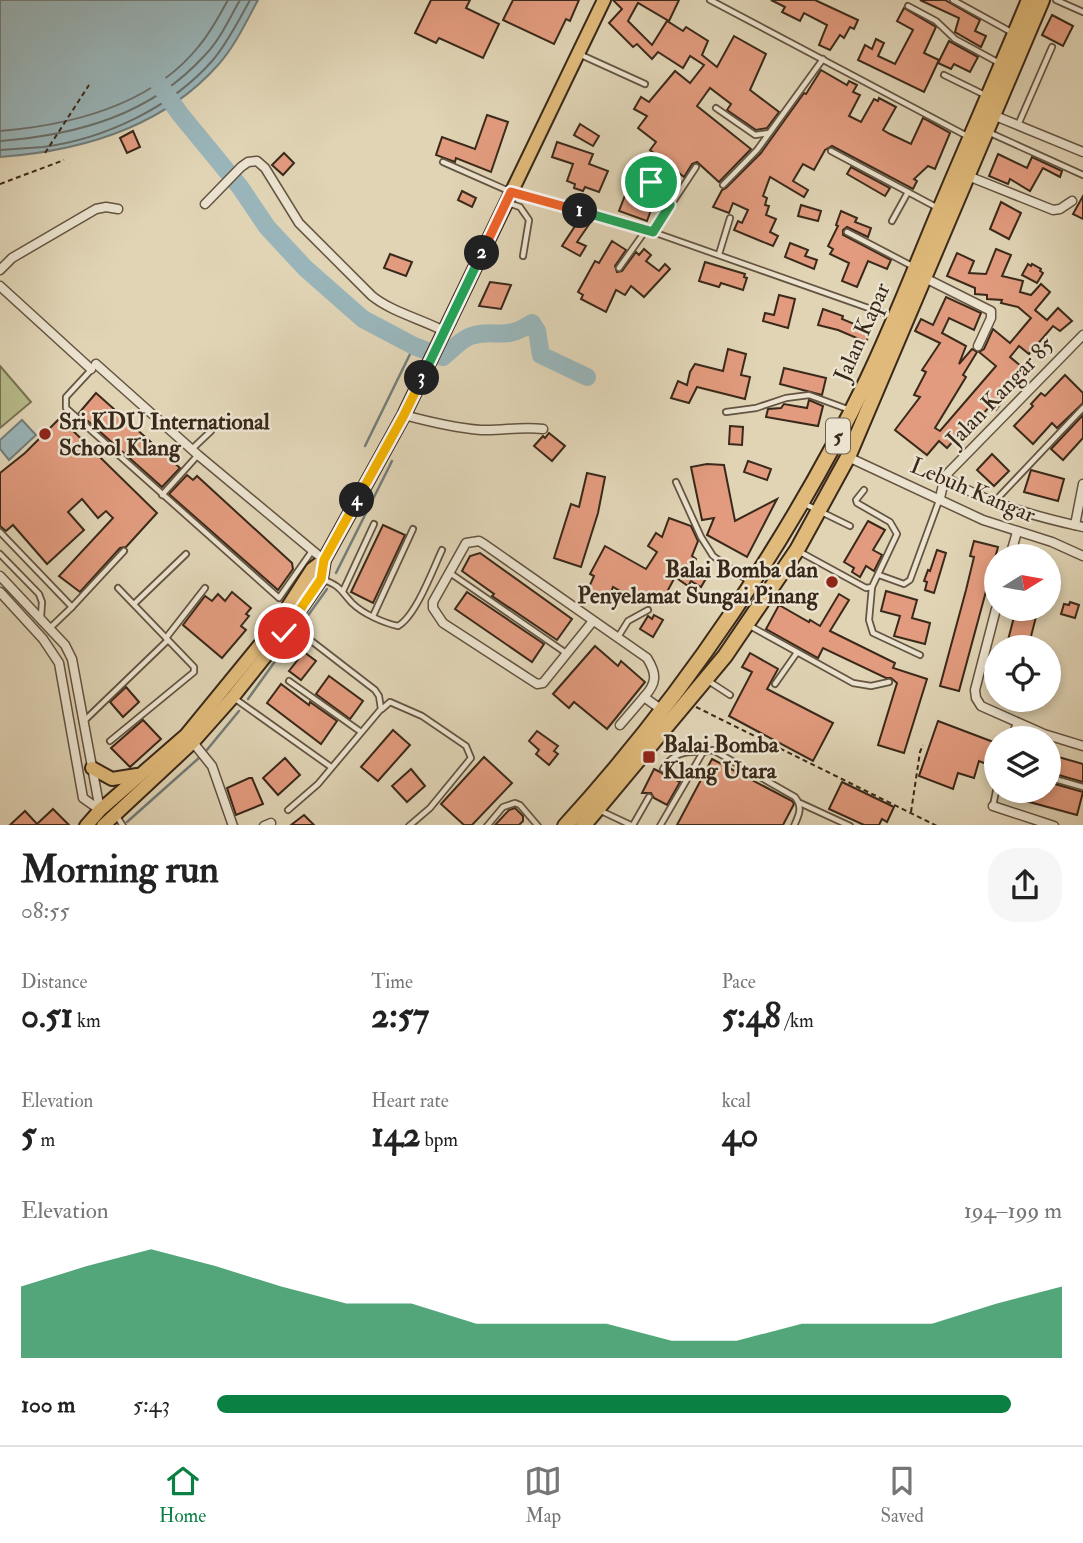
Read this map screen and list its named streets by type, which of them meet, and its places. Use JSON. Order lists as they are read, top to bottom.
{
  "streets": {
    "highway": ["Jalan Kapar", "5"],
    "street": ["Jalan Kangar 85", "Lebuh Kangar"]
  },
  "crossings": [
    ["Jalan Kapar", "Lebuh Kangar"]
  ],
  "places": {
    "other": ["Sri KDU International School Klang", "Balai Bomba dan Penyelamat Sungai Pinang"],
    "transit": ["Balai Bomba Klang Utara"]
  },
  "north": "right",
  "page": {
    "pins": [
      "1",
      "2",
      "3",
      "4"
    ],
    "heading": ["Morning run", "08:55"],
    "stats": [
      ["Distance", "0.51 km"],
      ["Time", "2:57"],
      ["Pace", "5:48 /km"],
      ["Elevation", "5 m"],
      ["Heart rate", "142 bpm"],
      ["kcal", "40"]
    ],
    "chart": ["Elevation", "194–199 m"],
    "list": [
      {
        "name": "100 m",
        "note": "5:43"
      }
    ],
    "tabs": ["Home", "Map", "Saved"]
  }
}
